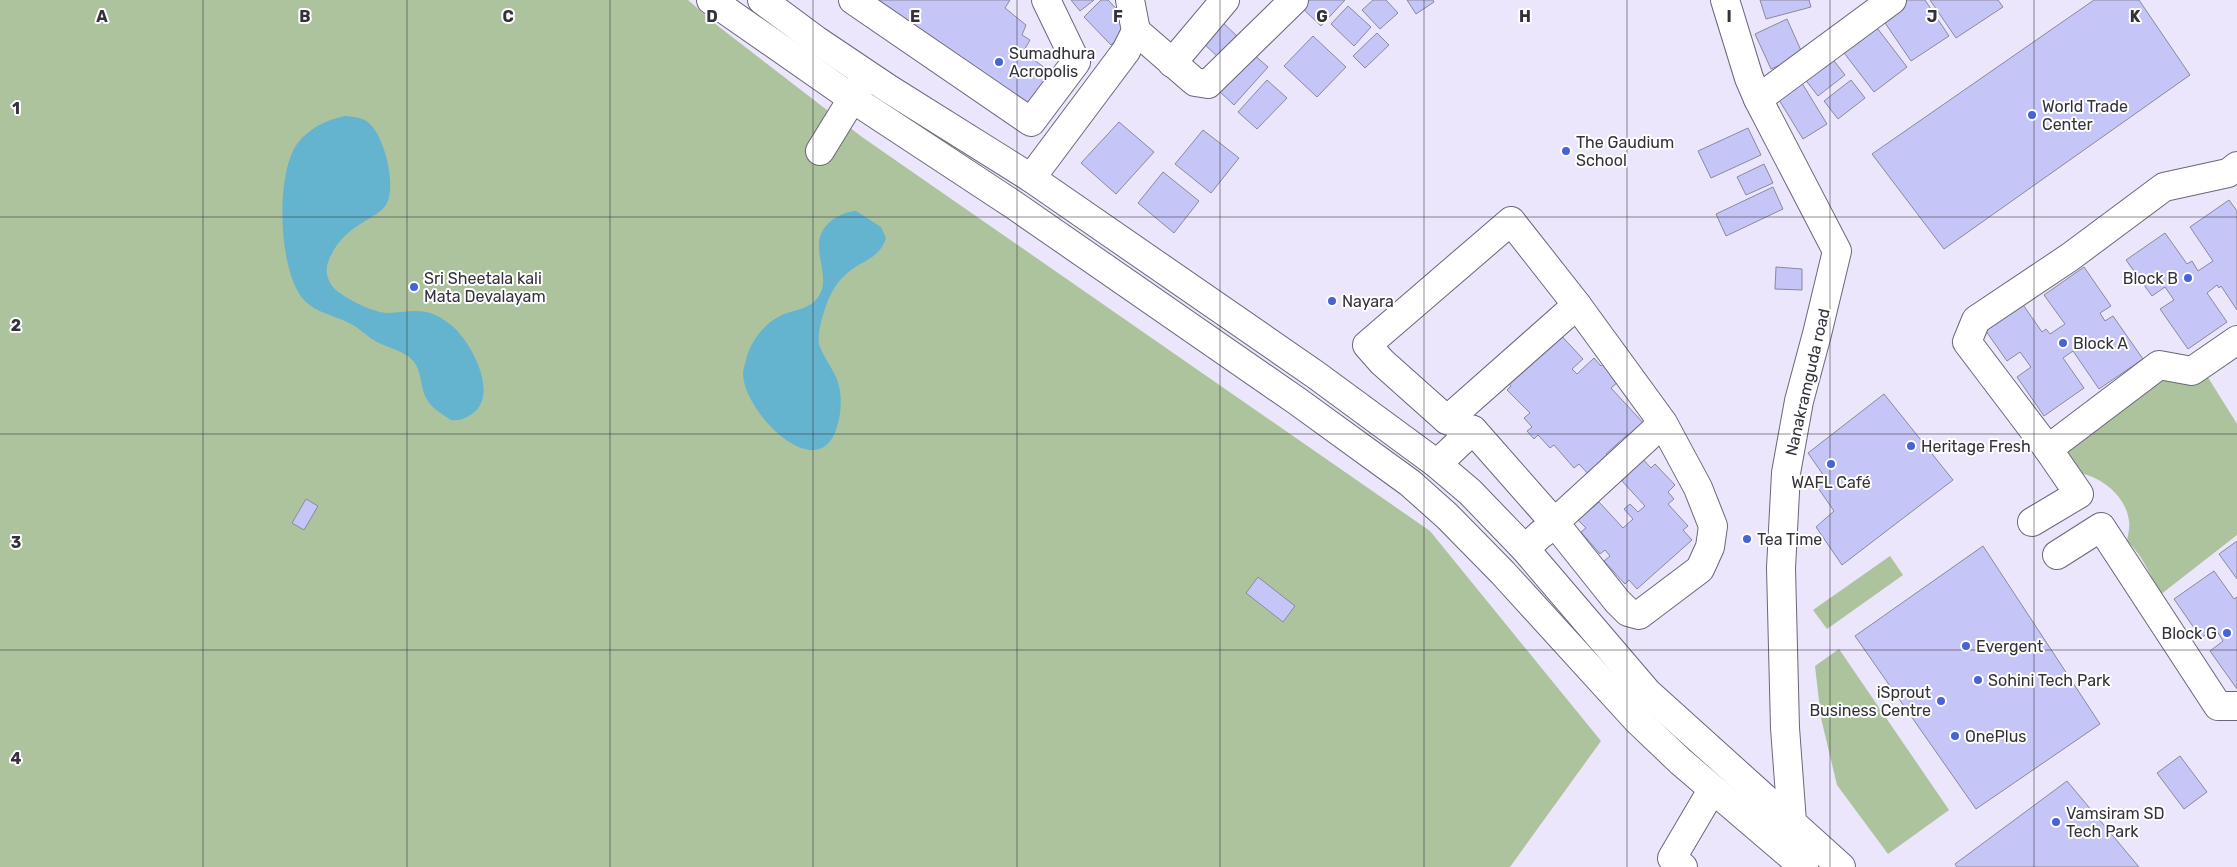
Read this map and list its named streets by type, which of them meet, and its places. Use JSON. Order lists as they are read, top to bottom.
{
  "streets": {
    "street": ["Nanakramguda road"]
  },
  "places": [
    "Sumadhura Acropolis",
    "World Trade Center",
    "The Gaudium School",
    "Block B",
    "Sri Sheetala kali Mata Devalayam",
    "Nayara",
    "Block A",
    "Heritage Fresh",
    "WAFL Café",
    "Tea Time",
    "Block G",
    "Evergent",
    "Sohini Tech Park",
    "iSprout Business Centre",
    "OnePlus",
    "Vamsiram SD Tech Park"
  ],
  "grid": {
    "columns": [
      "A",
      "B",
      "C",
      "D",
      "E",
      "F",
      "G",
      "H",
      "I",
      "J",
      "K"
    ],
    "rows": [
      "1",
      "2",
      "3",
      "4"
    ]
  }
}
